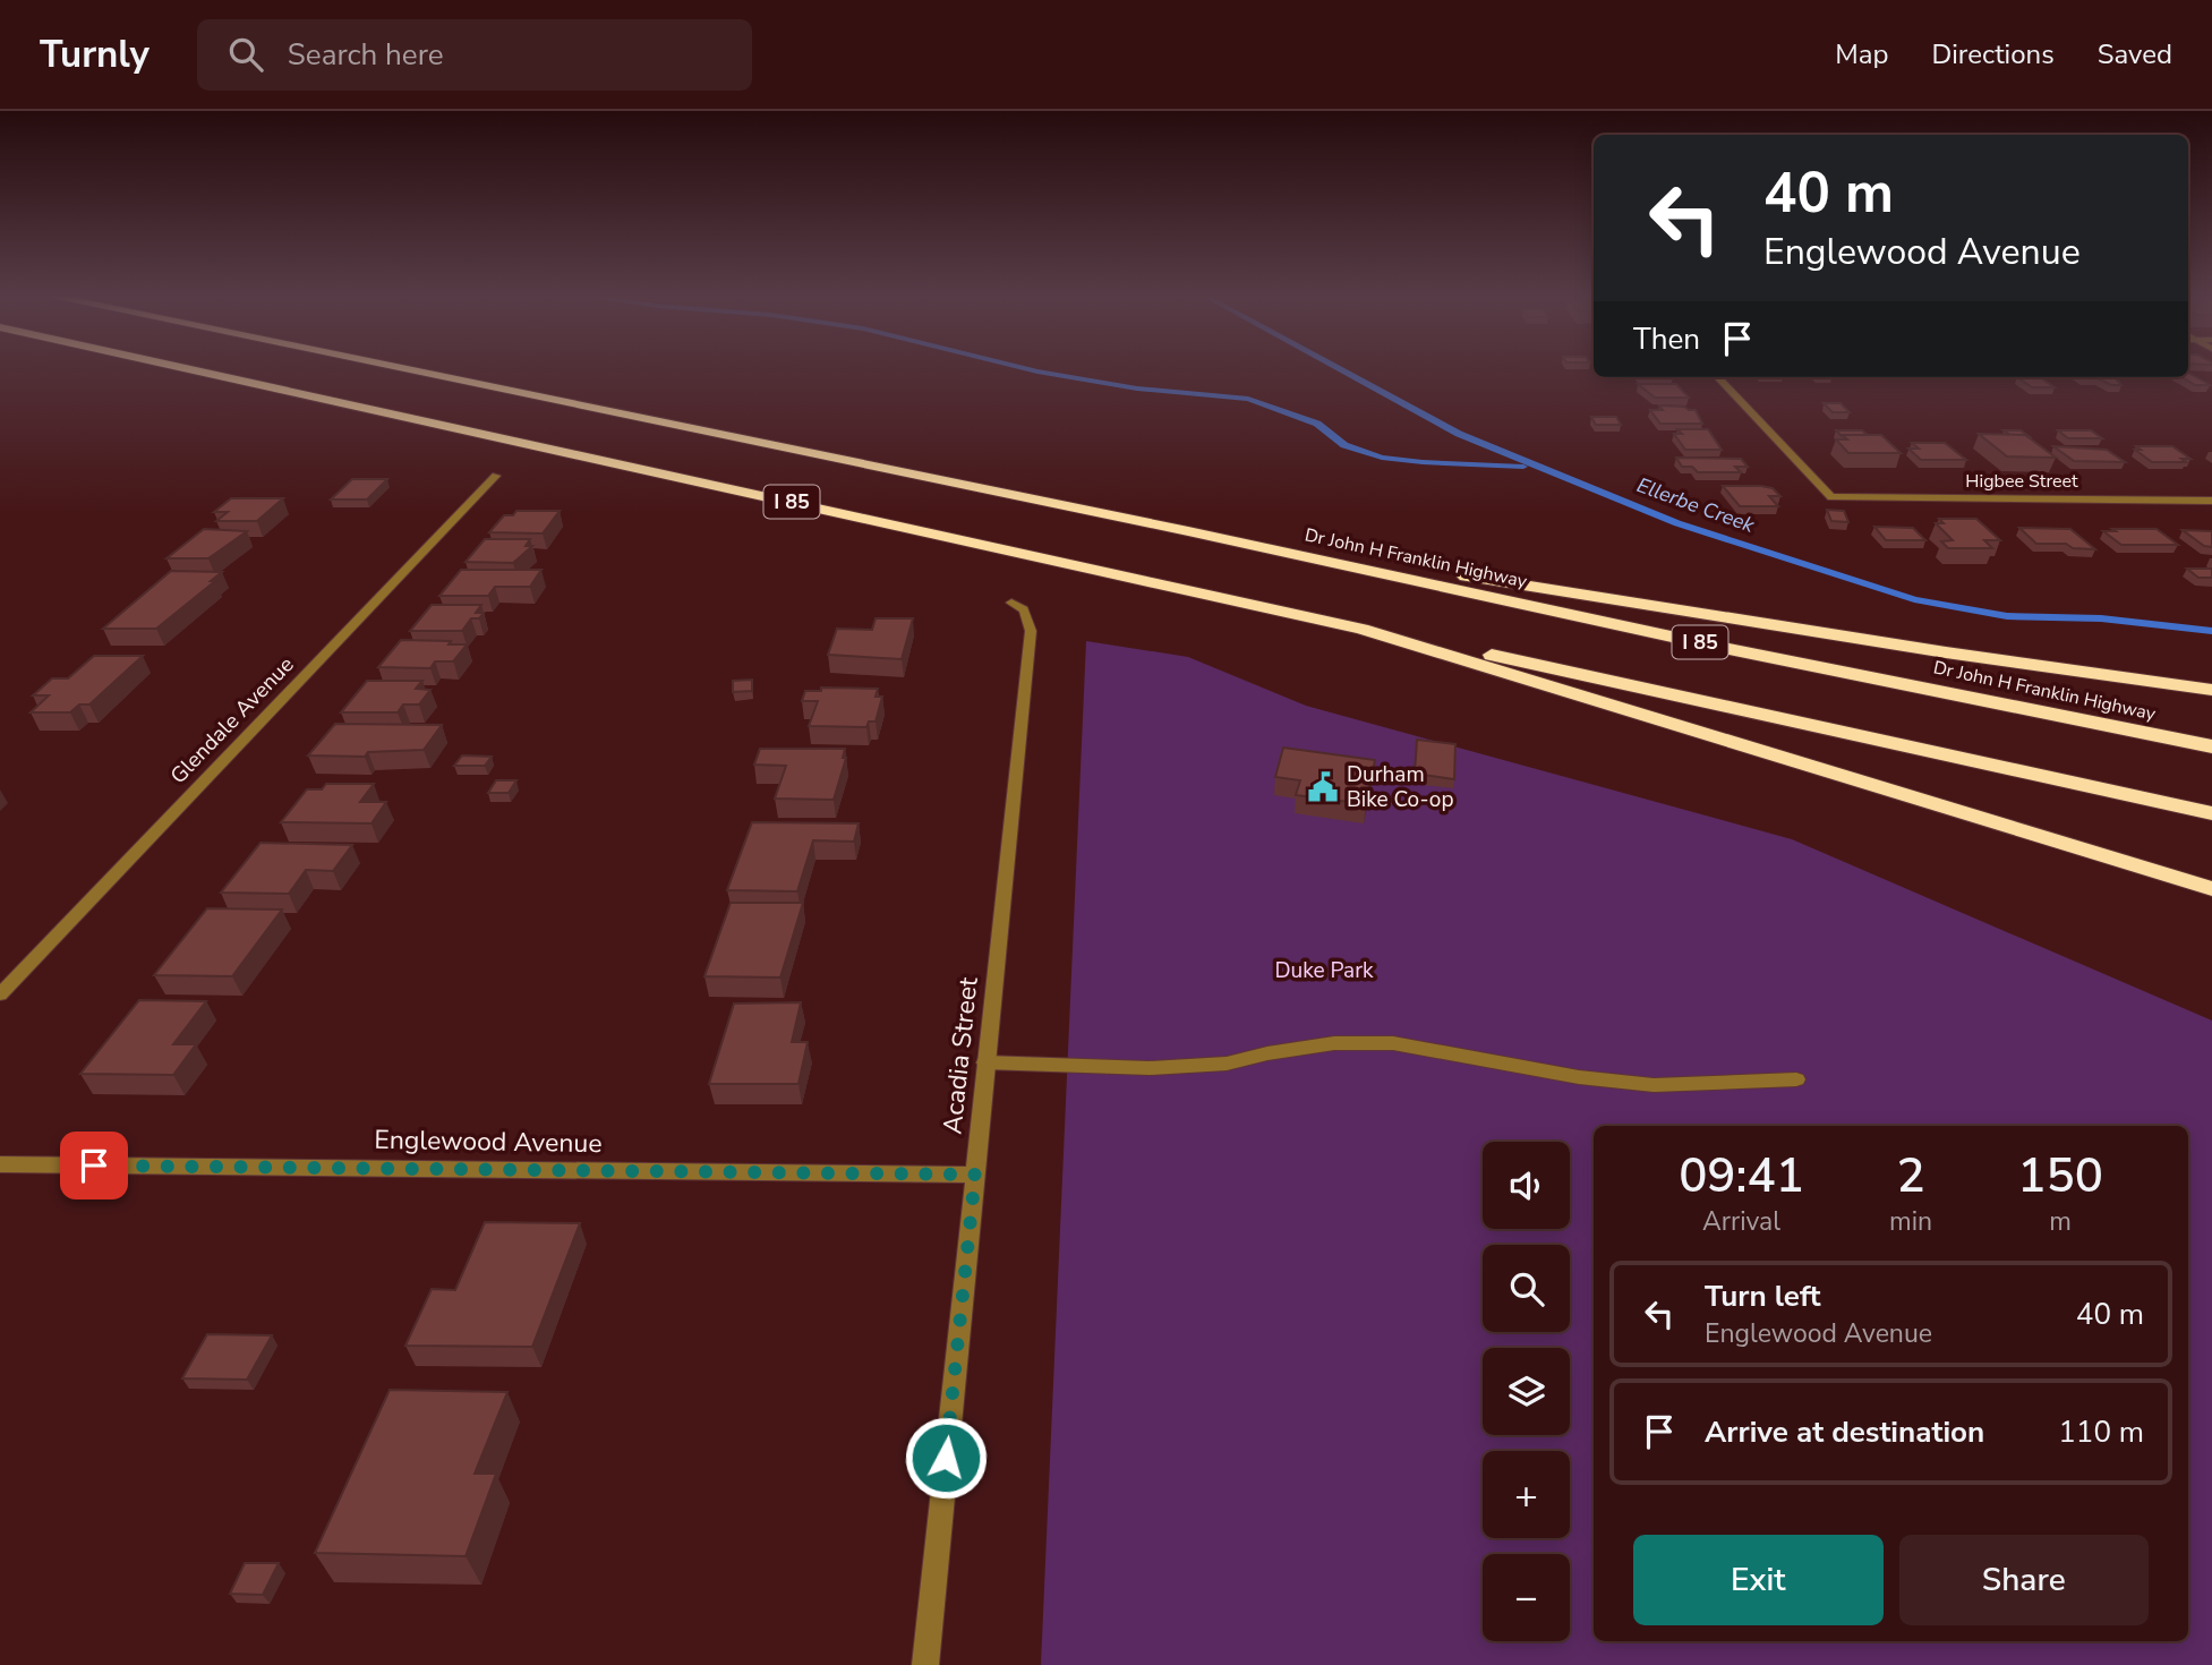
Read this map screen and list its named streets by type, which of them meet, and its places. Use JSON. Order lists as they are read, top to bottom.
{
  "streets": {
    "highway": ["I 85", "Dr John H Franklin Highway"],
    "street": [
      "Higbee Street",
      "Glendale Avenue",
      "Acadia Street",
      "Englewood Avenue"
    ]
  },
  "crossings": [
    ["Acadia Street", "Englewood Avenue"]
  ],
  "water": ["Ellerbe Creek"],
  "parks": ["Duke Park"],
  "places": {
    "public building": ["Durham Bike Co-op"]
  },
  "page": {
    "header": "Turnly",
    "search": "Search here",
    "nav": ["Map", "Directions", "Saved"],
    "turn": ["40 m", "Englewood Avenue"],
    "then": "Then",
    "eta": [
      "09:41",
      "Arrival",
      "2",
      "min",
      "150",
      "m"
    ],
    "map_buttons": ["+", "−"],
    "list": [
      {
        "name": "Turn left",
        "note": "Englewood Avenue",
        "value": "40 m"
      },
      {
        "name": "Arrive at destination",
        "value": "110 m"
      }
    ],
    "buttons": ["Exit", "Share"]
  }
}
